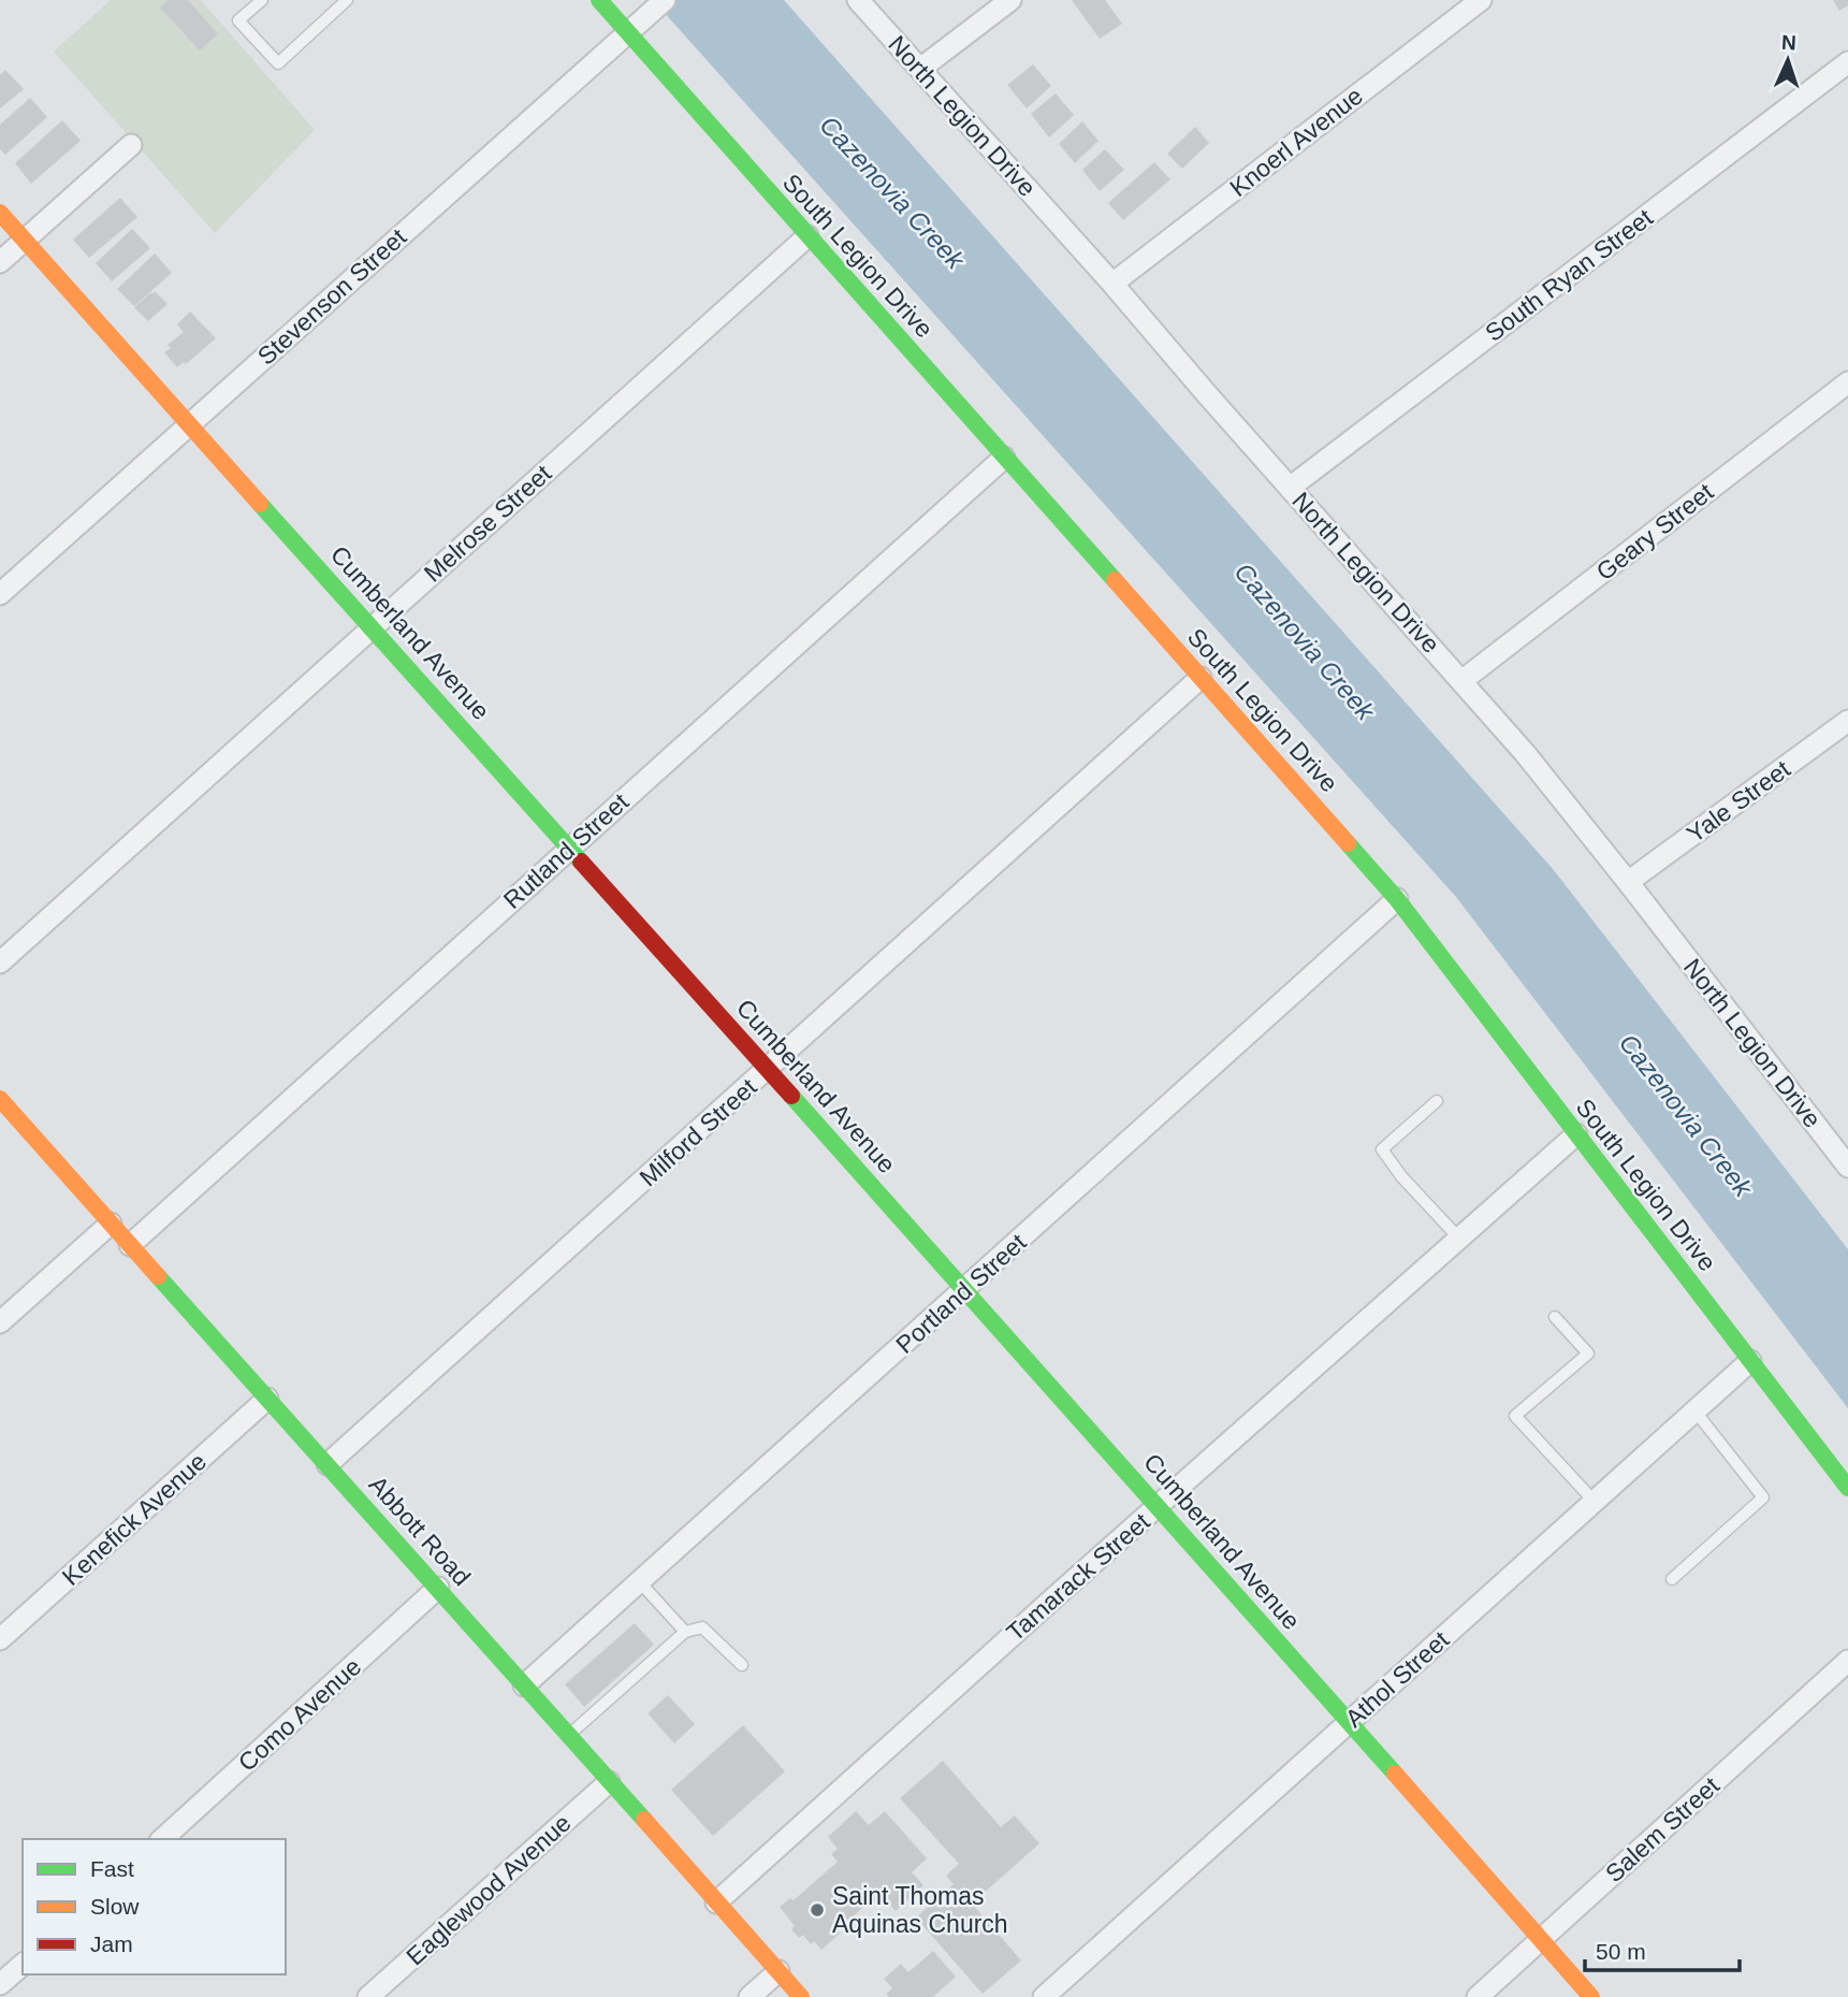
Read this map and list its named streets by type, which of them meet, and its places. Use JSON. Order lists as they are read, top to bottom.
{
  "streets": {
    "street": [
      "North Legion Drive",
      "Knoerl Avenue",
      "South Legion Drive",
      "South Ryan Street",
      "Stevenson Street",
      "Melrose Street",
      "Geary Street",
      "Cumberland Avenue",
      "Yale Street",
      "Rutland Street",
      "Milford Street",
      "Portland Street",
      "Kenefick Avenue",
      "Abbott Road",
      "Tamarack Street",
      "Athol Street",
      "Como Avenue",
      "Salem Street",
      "Eaglewood Avenue"
    ]
  },
  "crossings": [
    ["North Legion Drive", "Knoerl Avenue"],
    ["North Legion Drive", "South Ryan Street"],
    ["North Legion Drive", "Geary Street"],
    ["North Legion Drive", "Yale Street"],
    ["South Legion Drive", "Stevenson Street"],
    ["South Legion Drive", "Melrose Street"],
    ["South Legion Drive", "Rutland Street"],
    ["South Legion Drive", "Milford Street"],
    ["South Legion Drive", "Portland Street"],
    ["South Legion Drive", "Tamarack Street"],
    ["South Legion Drive", "Athol Street"],
    ["Stevenson Street", "Cumberland Avenue"],
    ["Melrose Street", "Cumberland Avenue"],
    ["Cumberland Avenue", "Rutland Street"],
    ["Cumberland Avenue", "Milford Street"],
    ["Cumberland Avenue", "Portland Street"],
    ["Cumberland Avenue", "Tamarack Street"],
    ["Cumberland Avenue", "Athol Street"],
    ["Cumberland Avenue", "Salem Street"],
    ["Rutland Street", "Abbott Road"],
    ["Milford Street", "Abbott Road"],
    ["Portland Street", "Abbott Road"],
    ["Kenefick Avenue", "Abbott Road"],
    ["Abbott Road", "Tamarack Street"],
    ["Abbott Road", "Como Avenue"],
    ["Abbott Road", "Eaglewood Avenue"]
  ],
  "water": ["Cazenovia Creek"],
  "places": ["Saint Thomas Aquinas Church"],
  "legend": ["Fast", "Slow", "Jam"],
  "scale_bar": "50 m",
  "north": "top"
}
